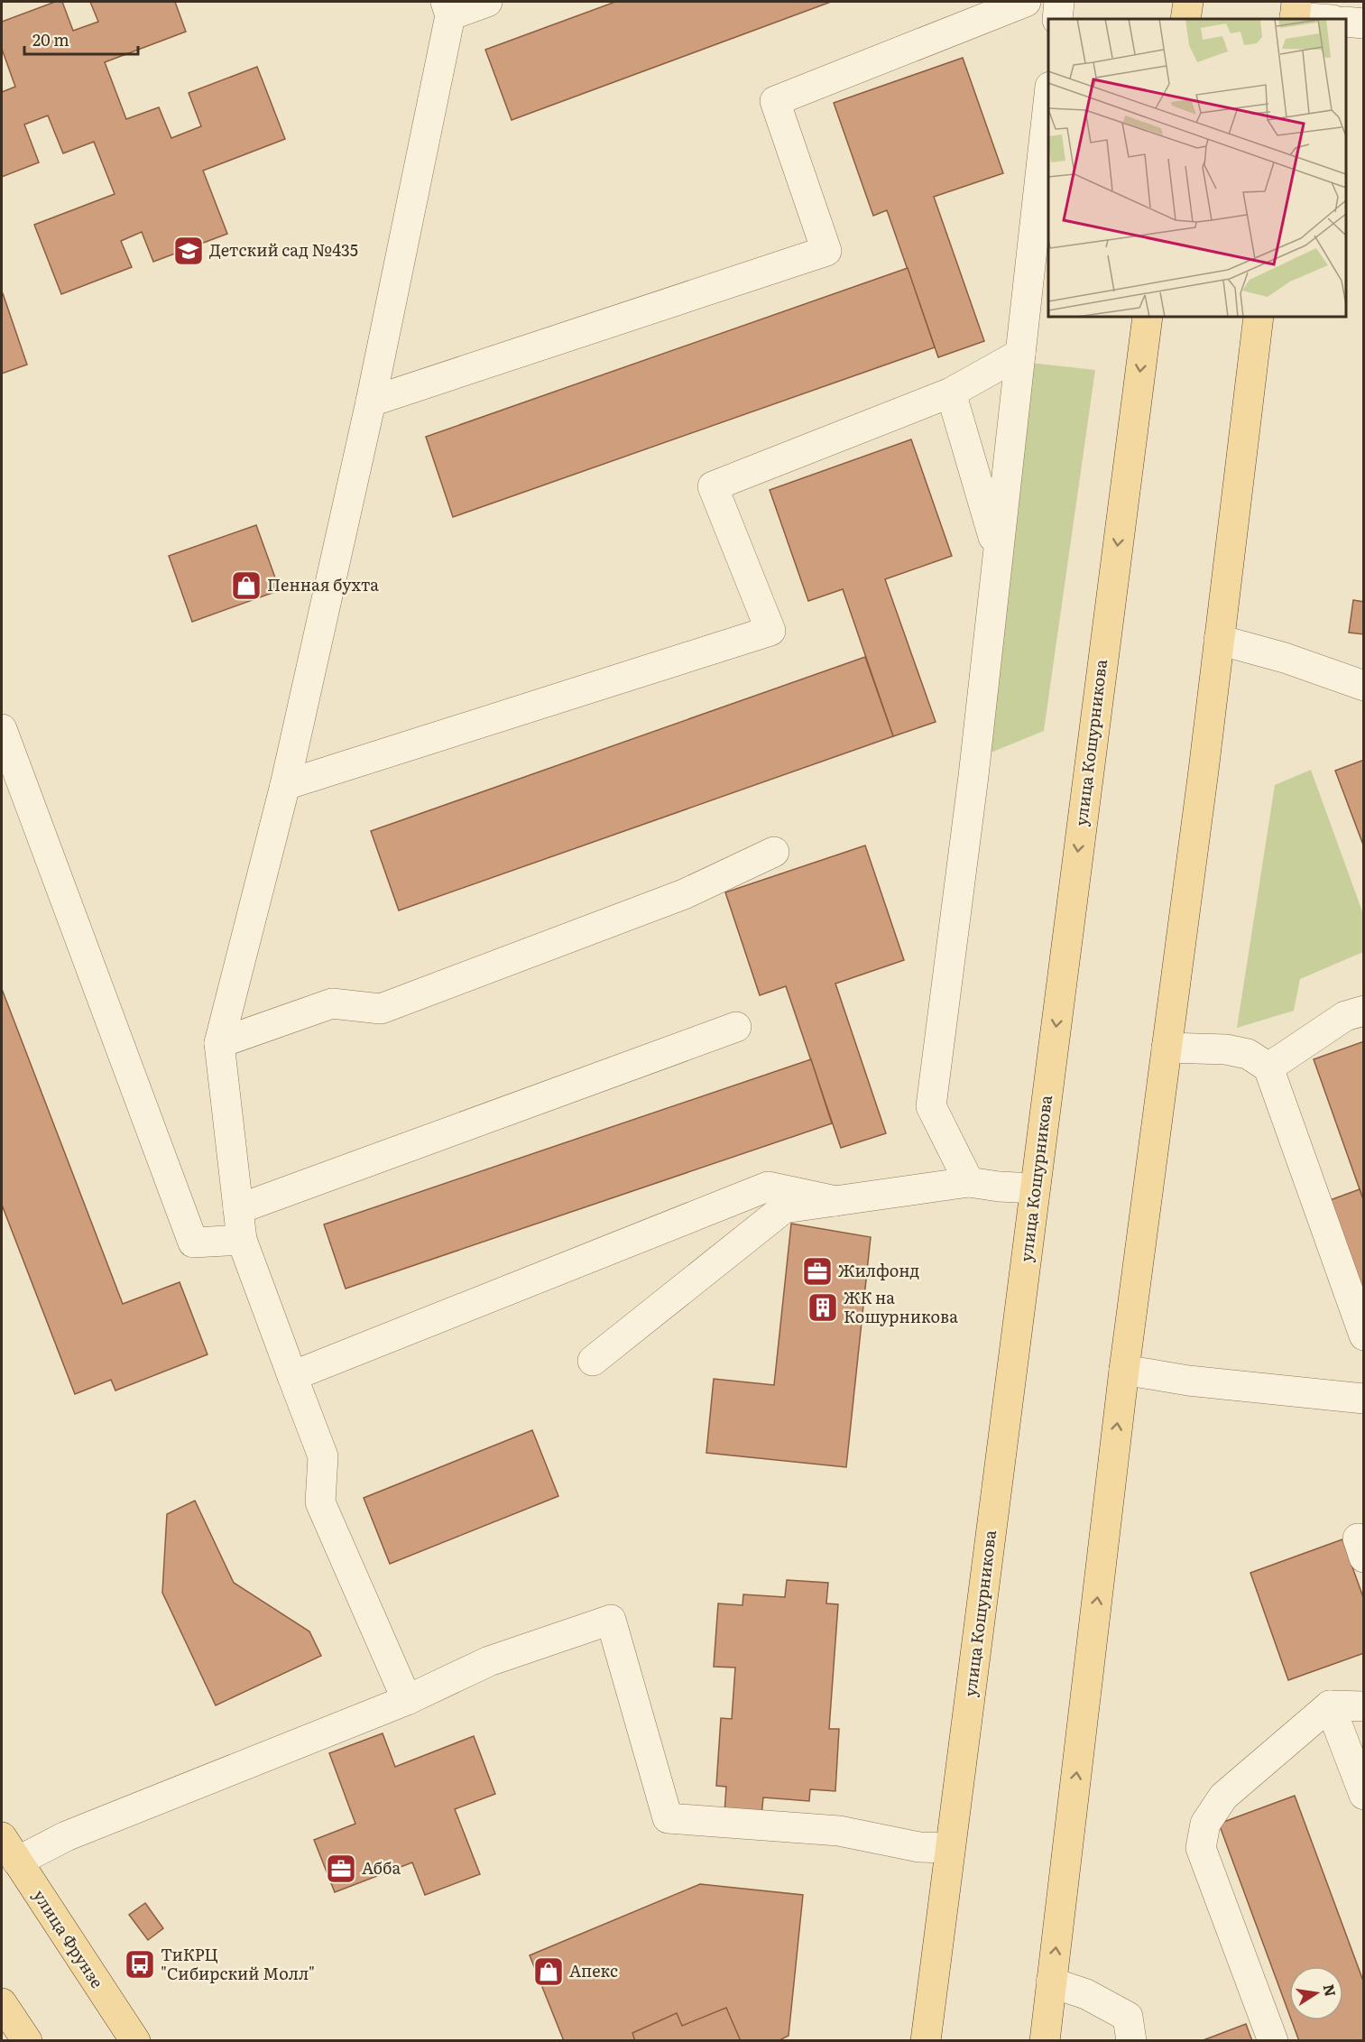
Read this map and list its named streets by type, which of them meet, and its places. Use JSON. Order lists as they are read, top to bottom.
{
  "streets": {
    "main road": ["улица Кошурникова", "улица Фрунзе"]
  },
  "places": {
    "school or university": ["Детский сад №435"],
    "shop": ["Пенная бухта", "Апекс"],
    "office": ["Жилфонд", "Абба"],
    "building": ["ЖК на Кошурникова"],
    "bus stop": ["ТиКРЦ \"Сибирский Молл\""]
  },
  "scale_bar": "20 m",
  "north": "right"
}
